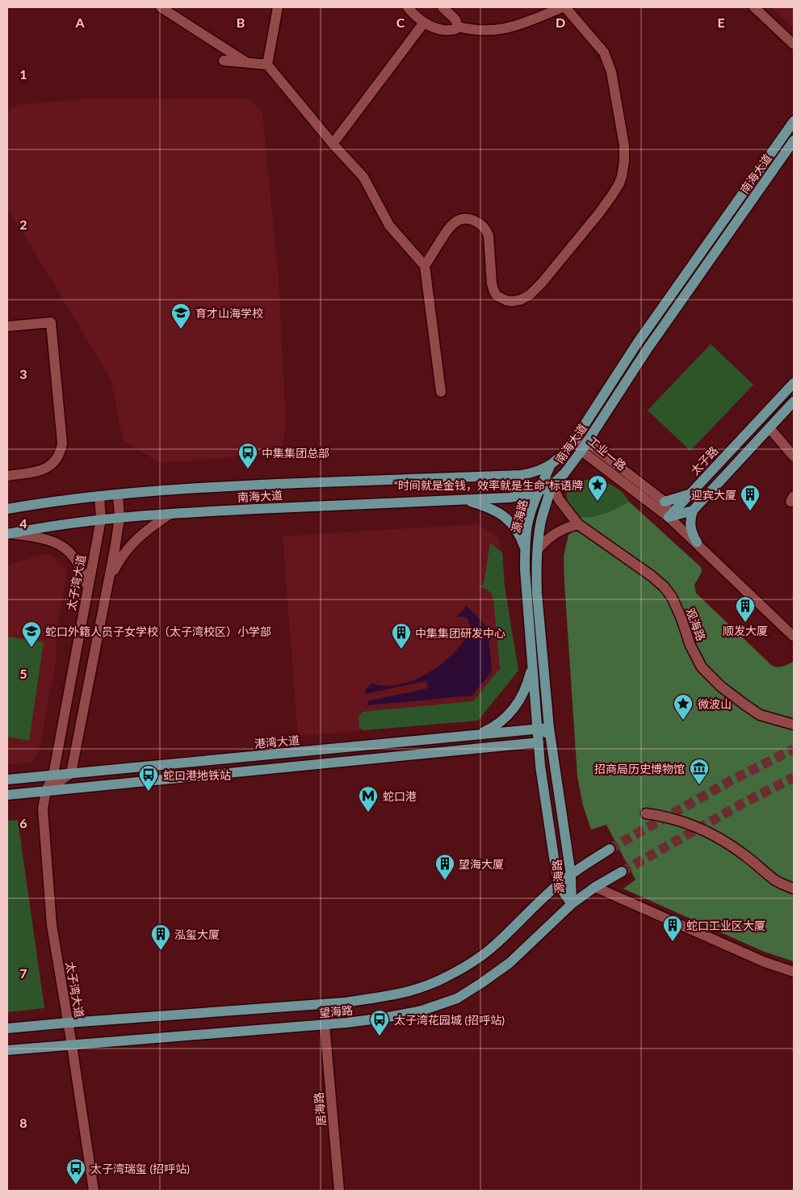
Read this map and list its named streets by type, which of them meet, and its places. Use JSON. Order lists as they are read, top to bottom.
{
  "streets": {
    "main road": [
      "南海大道",
      "太子路",
      "源海路",
      "港湾大道",
      "望海路"
    ],
    "street": [
      "工业一路",
      "太子湾大道",
      "观海路",
      "居海路"
    ]
  },
  "crossings": [
    ["南海大道", "工业一路"],
    ["南海大道", "源海路"],
    ["南海大道", "太子湾大道"],
    ["南海大道", "观海路"],
    ["工业一路", "太子路"],
    ["源海路", "观海路"],
    ["源海路", "港湾大道"],
    ["源海路", "望海路"],
    ["太子湾大道", "港湾大道"],
    ["太子湾大道", "望海路"],
    ["望海路", "居海路"]
  ],
  "places": {
    "school or university": ["育才山海学校", "蛇口外籍人员子女学校（太子湾校区）小学部"],
    "bus stop": [
      "中集集团总部",
      "蛇口港地铁站",
      "太子湾花园城 (招呼站)",
      "太子湾瑞玺 (招呼站)"
    ],
    "place": ["“时间就是金钱，效率就是生命”标语牌", "微波山"],
    "building": [
      "迎宾大厦",
      "顺发大厦",
      "中集集团研发中心",
      "望海大厦",
      "蛇口工业区大厦",
      "泓玺大厦"
    ],
    "museum": ["招商局历史博物馆"],
    "metro station": ["蛇口港"]
  },
  "grid": {
    "columns": [
      "A",
      "B",
      "C",
      "D",
      "E"
    ],
    "rows": [
      "1",
      "2",
      "3",
      "4",
      "5",
      "6",
      "7",
      "8"
    ]
  }
}
